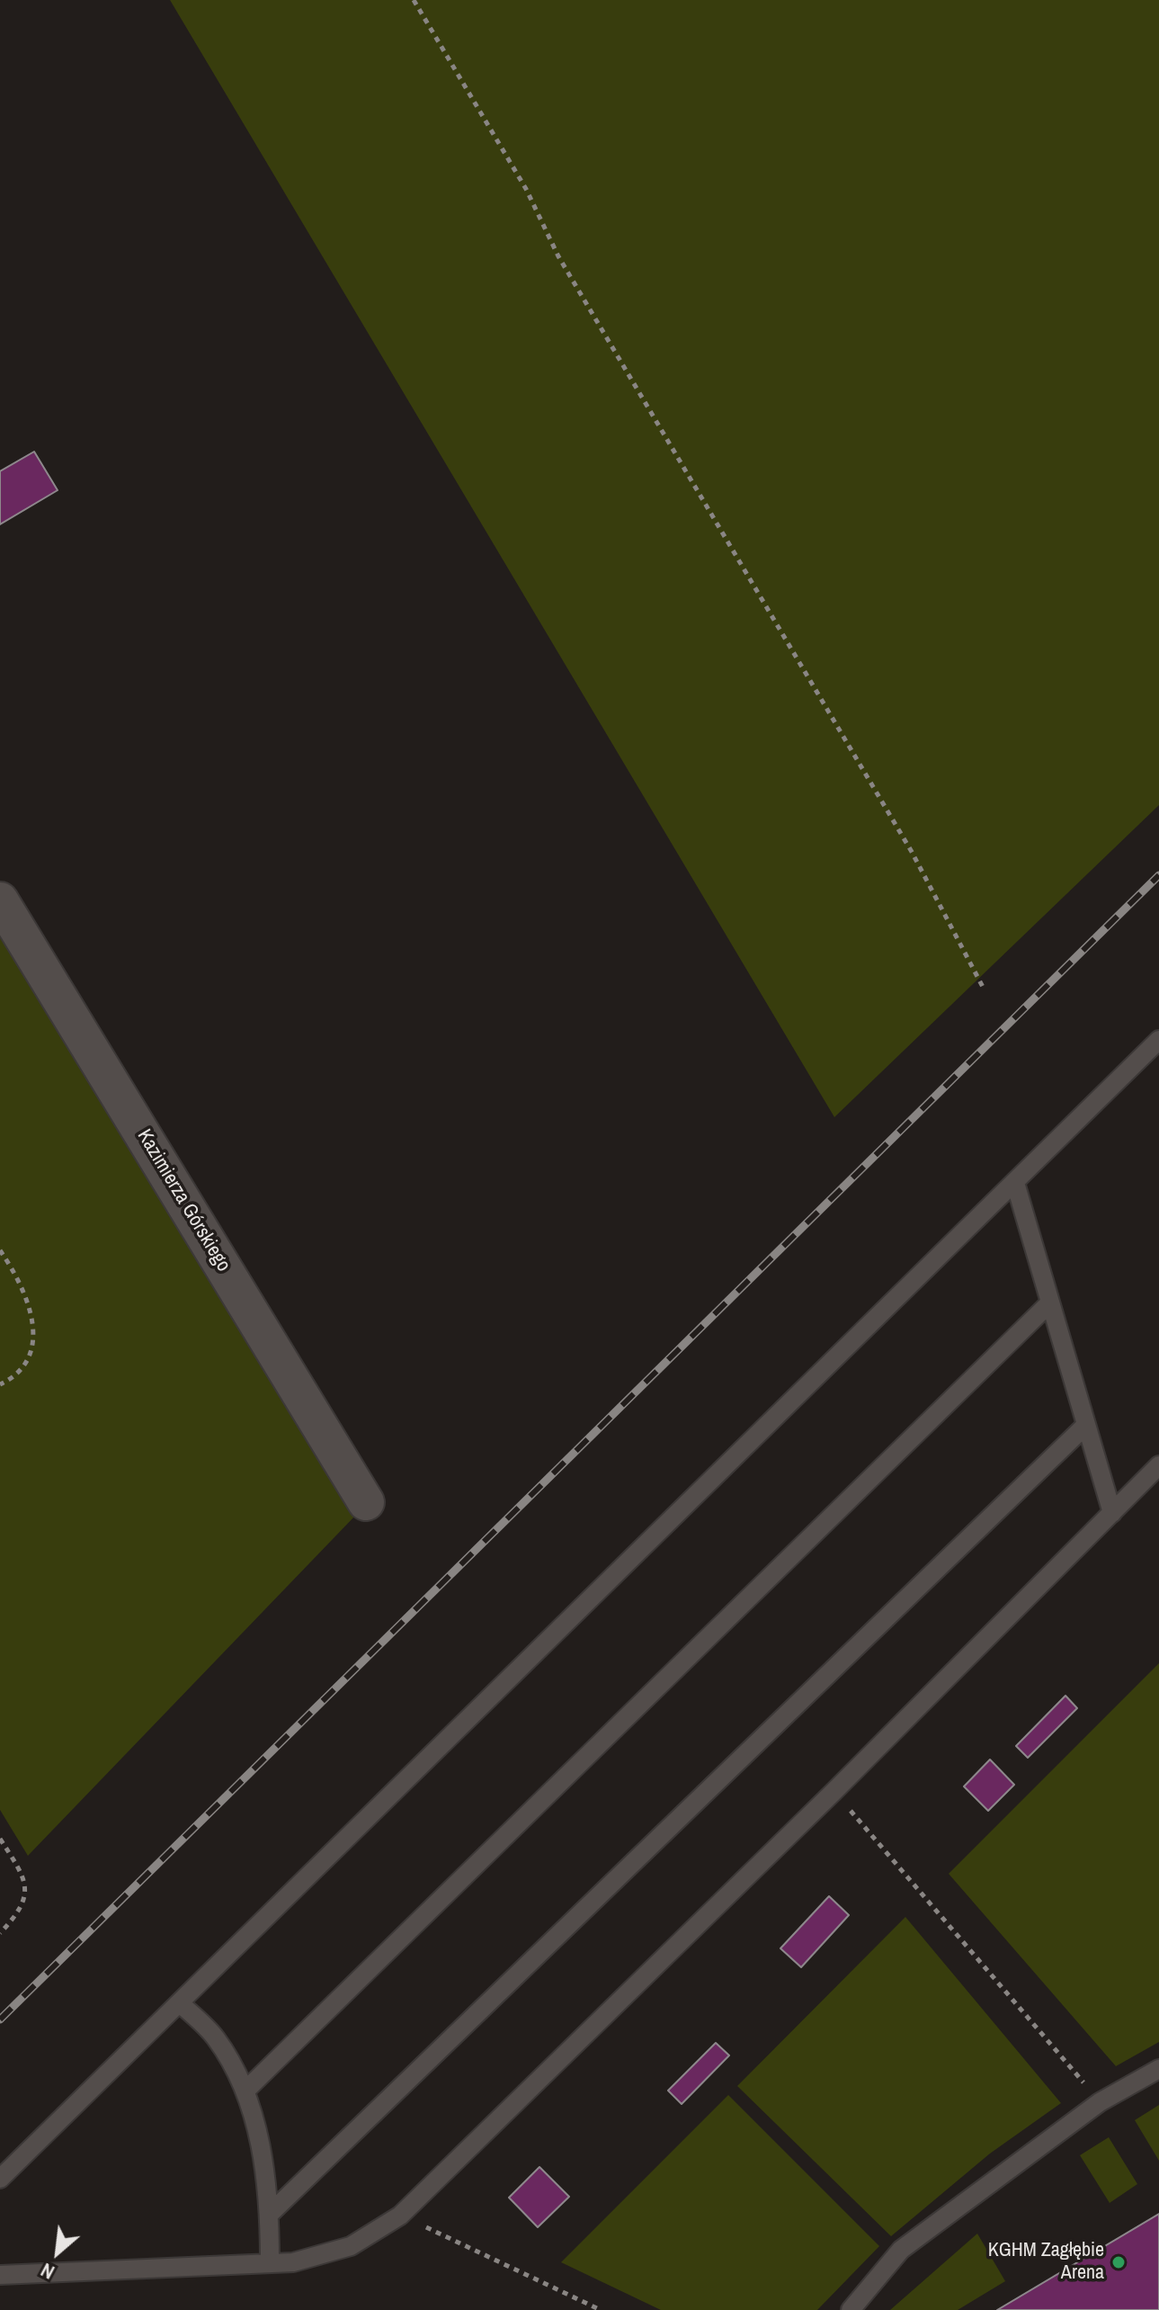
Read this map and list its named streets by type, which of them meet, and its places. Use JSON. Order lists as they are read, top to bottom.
{
  "streets": {
    "street": ["Kazimierza Górskiego"]
  },
  "places": ["KGHM Zagłębie Arena"],
  "north": "bottom left"
}
